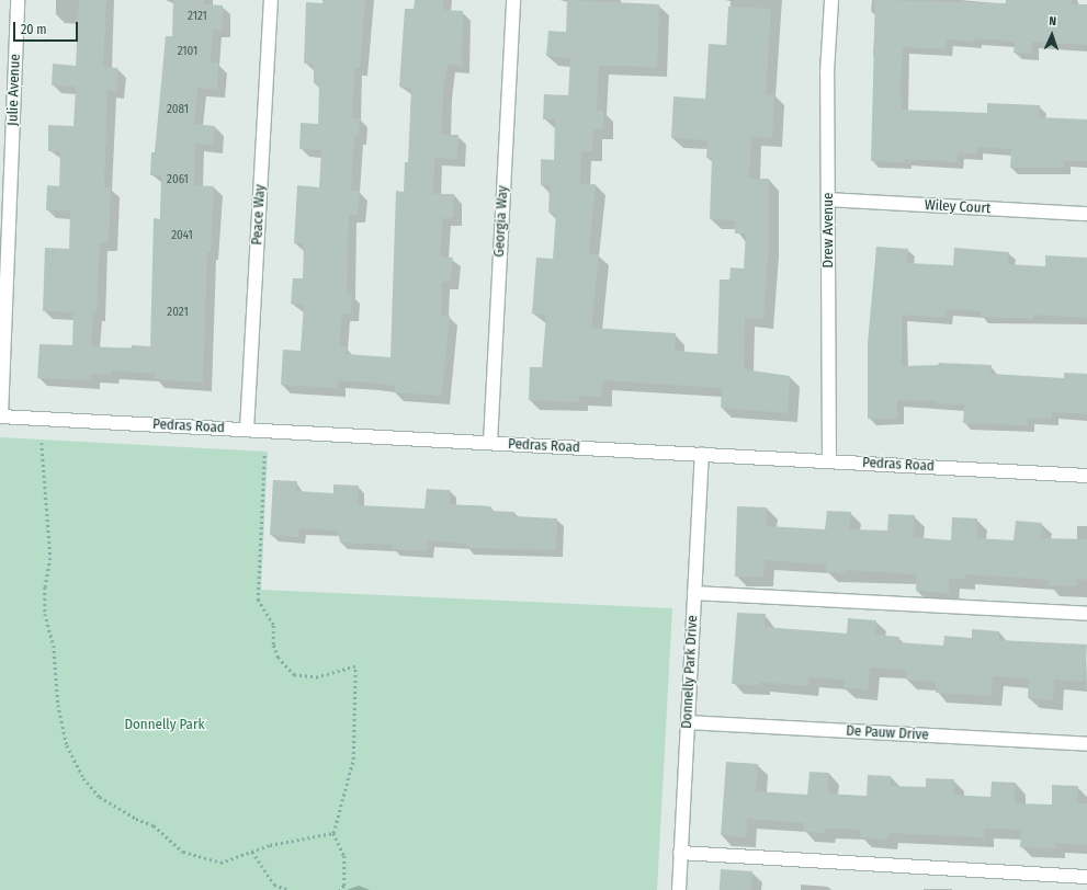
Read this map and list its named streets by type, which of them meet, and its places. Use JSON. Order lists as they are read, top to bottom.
{
  "streets": {
    "street": [
      "Julie Avenue",
      "Wiley Court",
      "Peace Way",
      "Georgia Way",
      "Drew Avenue",
      "Pedras Road",
      "Donnelly Park Drive",
      "De Pauw Drive"
    ]
  },
  "crossings": [
    ["Julie Avenue", "Pedras Road"],
    ["Wiley Court", "Drew Avenue"],
    ["Peace Way", "Pedras Road"],
    ["Georgia Way", "Pedras Road"],
    ["Drew Avenue", "Pedras Road"],
    ["Pedras Road", "Donnelly Park Drive"],
    ["Donnelly Park Drive", "De Pauw Drive"]
  ],
  "parks": ["Donnelly Park"],
  "house_numbers": [
    "2121",
    "2101",
    "2081",
    "2061",
    "2041",
    "2021"
  ],
  "scale_bar": "20 m",
  "north": "top"
}
